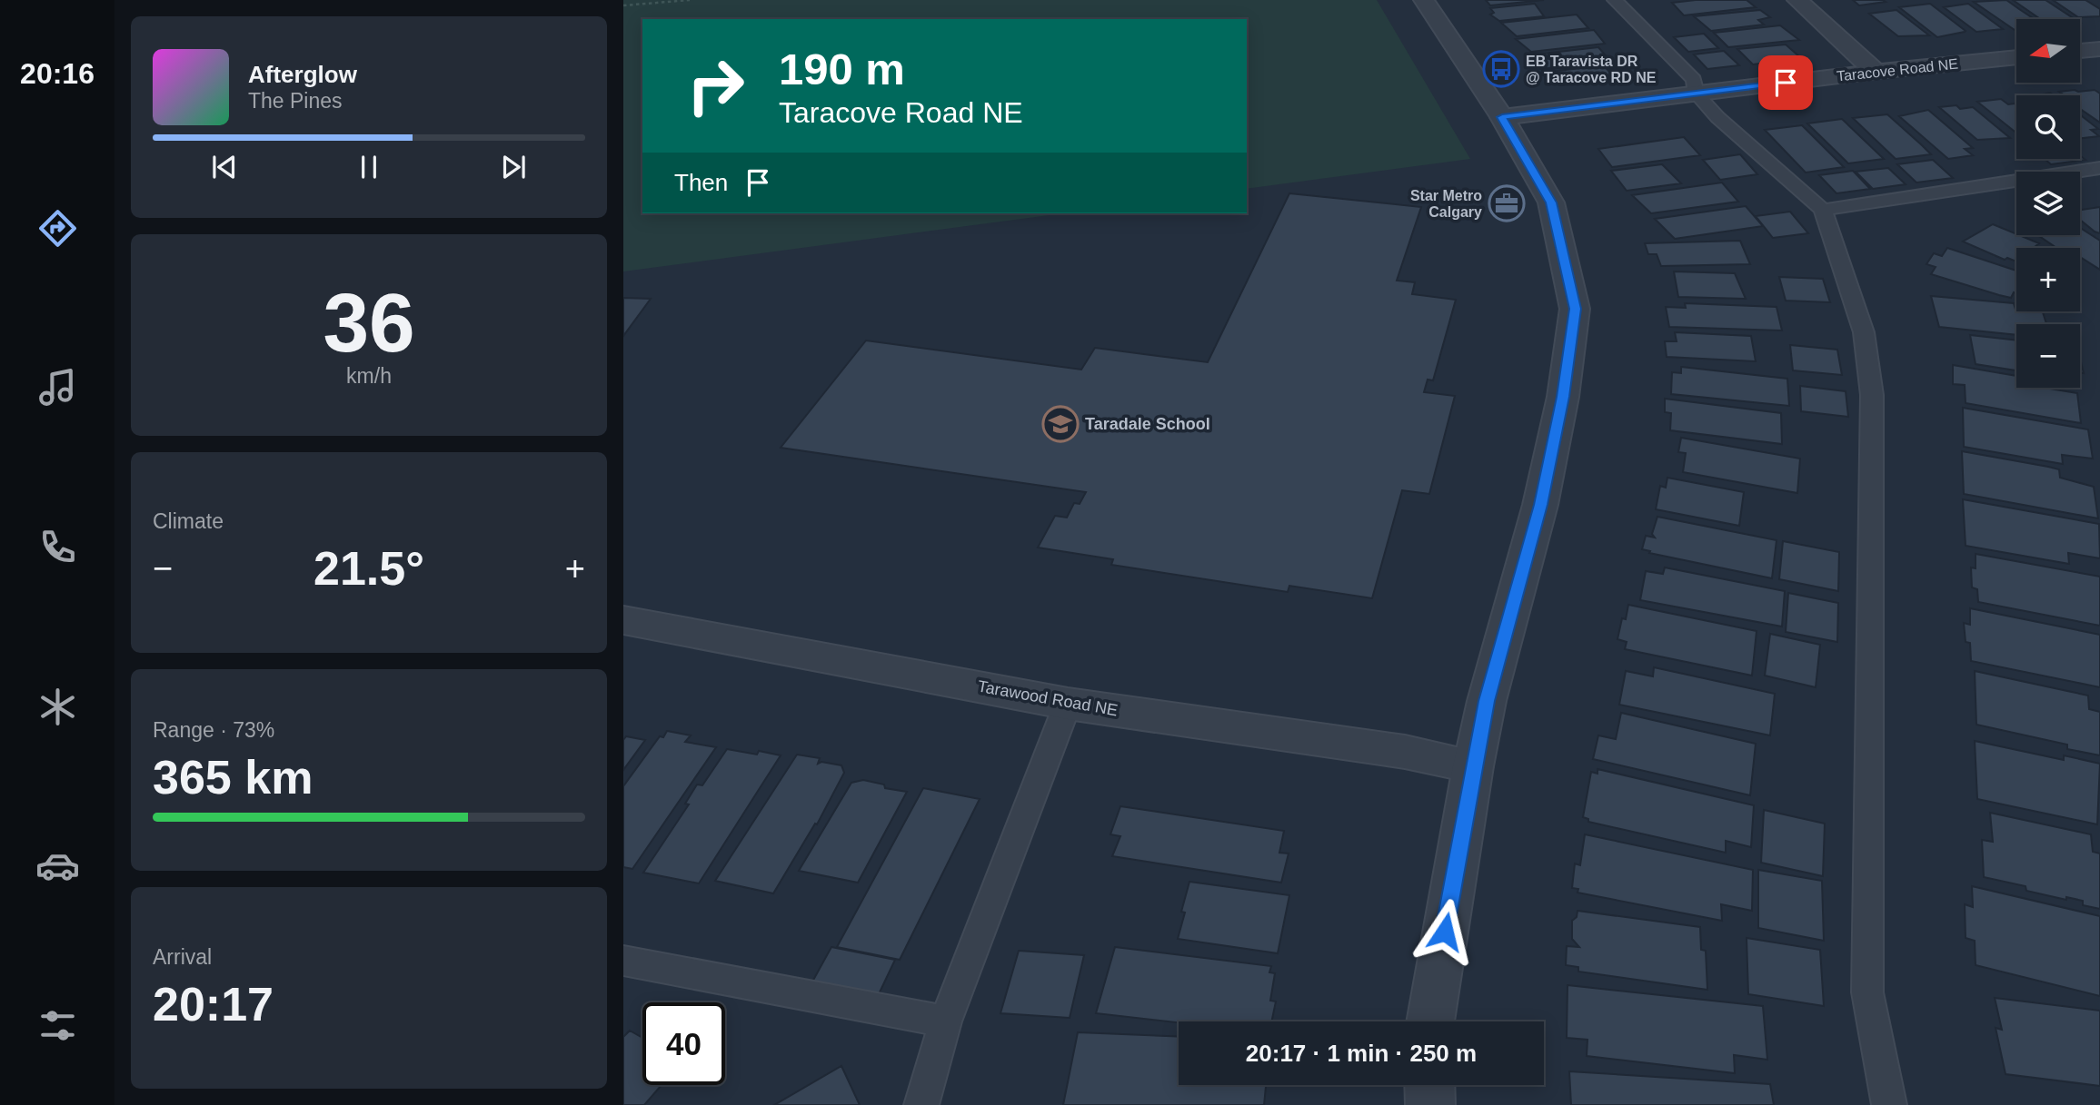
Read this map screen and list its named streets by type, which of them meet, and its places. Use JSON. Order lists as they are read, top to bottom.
{
  "streets": {
    "street": ["Taracove Road NE", "Tarawood Road NE"]
  },
  "places": {
    "bus stop": ["EB Taravista DR @ Taracove RD NE"],
    "office": ["Star Metro Calgary"],
    "school or university": ["Taradale School"]
  },
  "north": "left",
  "page": {
    "tabs": "20:16",
    "map_buttons": ["+", "−"],
    "turn": ["190 m", "Taracove Road NE"],
    "song": ["Afterglow", "The Pines"],
    "then": "Then",
    "tile": [
      ["36", "km/h"],
      "Climate",
      ["Range · 73%", "365 km"],
      ["Arrival", "20:17"]
    ],
    "heat": ["−", "21.5°", "+"],
    "limit": "40",
    "trip": "20:17 · 1 min · 250 m"
  }
}
